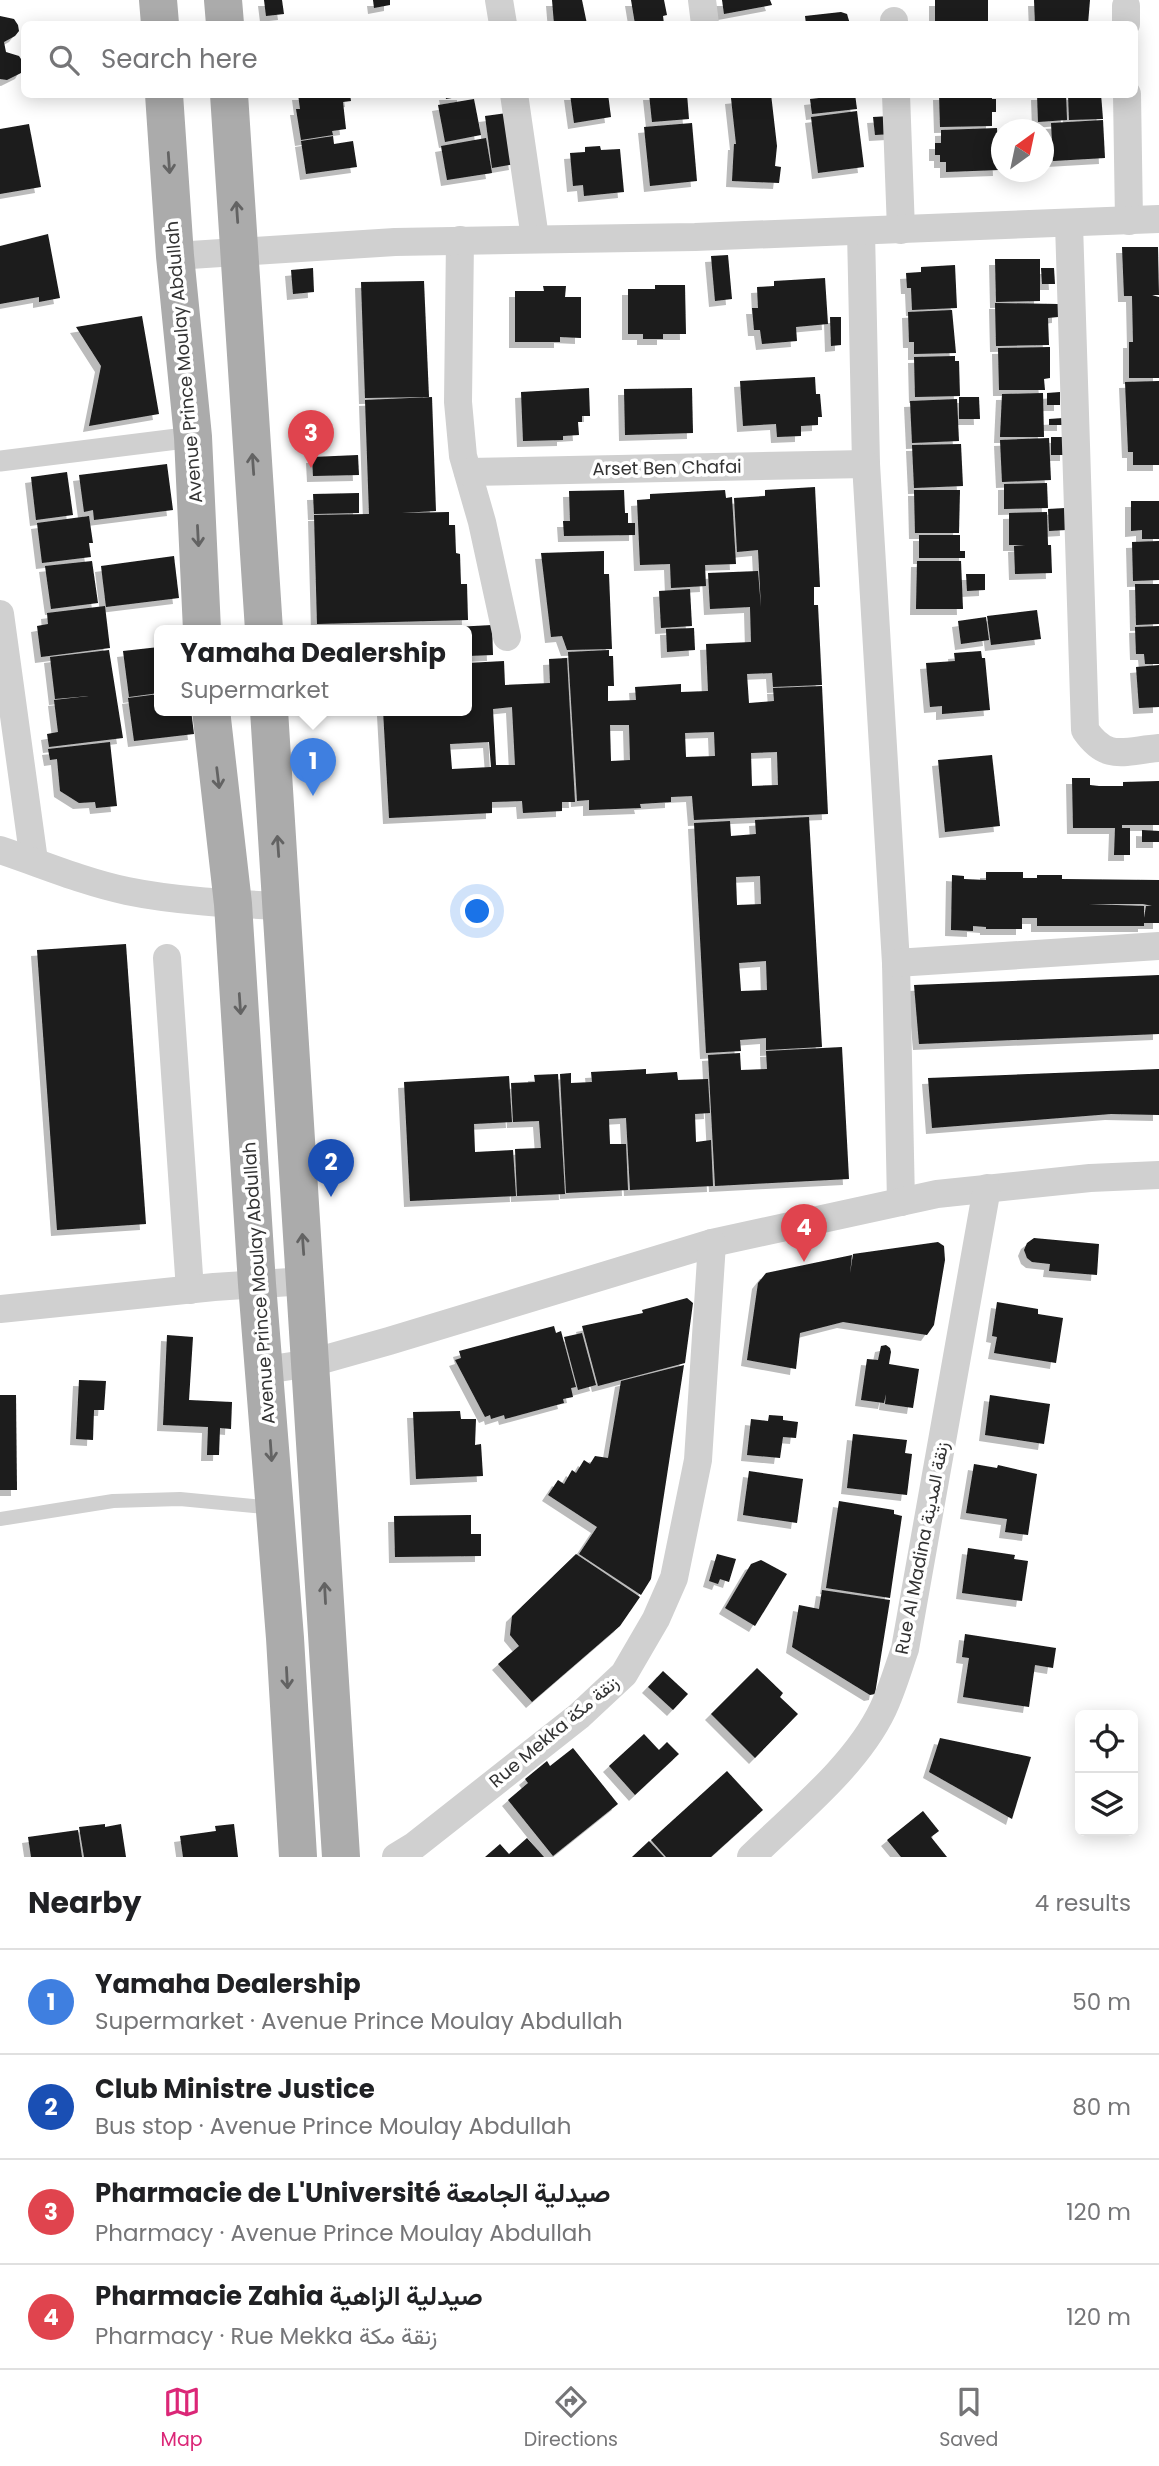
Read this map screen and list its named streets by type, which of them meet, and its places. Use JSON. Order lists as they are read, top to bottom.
{
  "streets": {
    "main road": ["Avenue Prince Moulay Abdullah"],
    "street": ["Arset Ben Chafai", "Rue Al Madina زنقة المدينة", "Rue Mekka زنقة مكة"]
  },
  "north": "top right",
  "page": {
    "search": "Search here",
    "pins": [
      "3",
      "1",
      "2",
      "4"
    ],
    "popup": ["Yamaha Dealership", "Supermarket"],
    "heading": ["Nearby", "4 results"],
    "list": [
      {
        "mark": "1",
        "name": "Yamaha Dealership",
        "note": "Supermarket · Avenue Prince Moulay Abdullah",
        "value": "50 m"
      },
      {
        "mark": "2",
        "name": "Club Ministre Justice",
        "note": "Bus stop · Avenue Prince Moulay Abdullah",
        "value": "80 m"
      },
      {
        "mark": "3",
        "name": "Pharmacie de L'Université صيدلية الجامعة",
        "note": "Pharmacy · Avenue Prince Moulay Abdullah",
        "value": "120 m"
      },
      {
        "mark": "4",
        "name": "Pharmacie Zahia صيدلية الزاهية",
        "note": "Pharmacy · Rue Mekka زنقة مكة",
        "value": "120 m"
      }
    ],
    "nav": ["Map", "Directions", "Saved"]
  }
}
